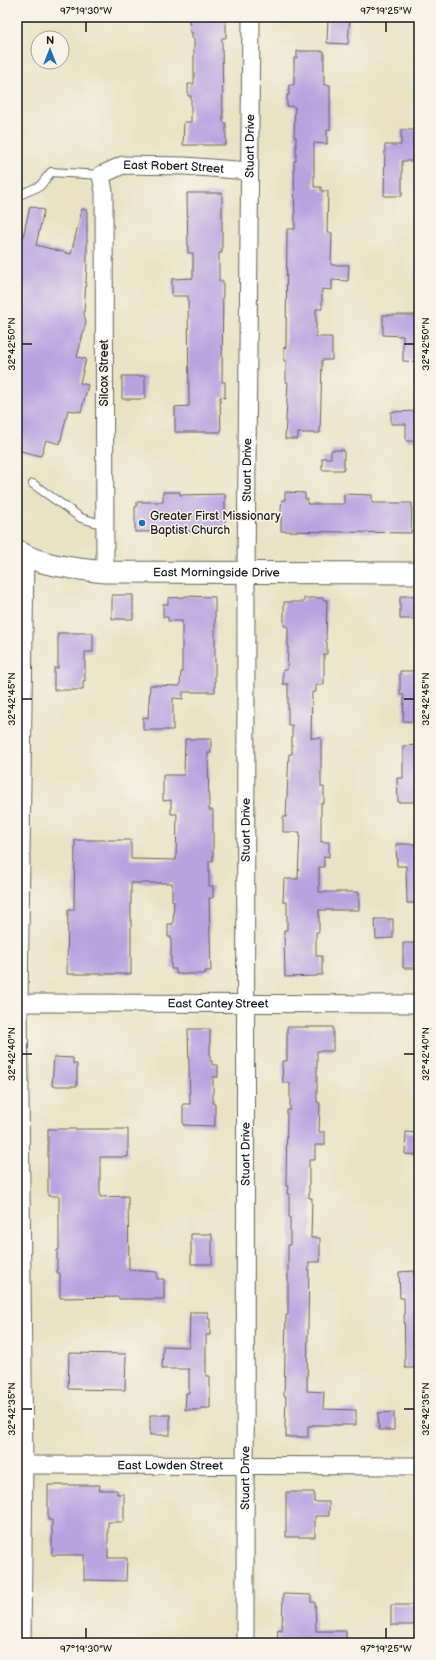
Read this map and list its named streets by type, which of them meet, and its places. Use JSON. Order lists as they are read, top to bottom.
{
  "streets": {
    "street": [
      "Stuart Drive",
      "East Robert Street",
      "Silcox Street",
      "East Morningside Drive",
      "East Cantey Street",
      "East Lowden Street"
    ]
  },
  "crossings": [
    ["Stuart Drive", "East Robert Street"],
    ["Stuart Drive", "East Morningside Drive"],
    ["Stuart Drive", "East Cantey Street"],
    ["Stuart Drive", "East Lowden Street"],
    ["East Robert Street", "Silcox Street"],
    ["Silcox Street", "East Morningside Drive"]
  ],
  "places": ["Greater First Missionary Baptist Church"],
  "north": "top",
  "coordinates": [
    "97°19'30\"W",
    "97°19'25\"W",
    "32°42'50\"N",
    "32°42'45\"N",
    "32°42'40\"N",
    "32°42'35\"N"
  ]
}
